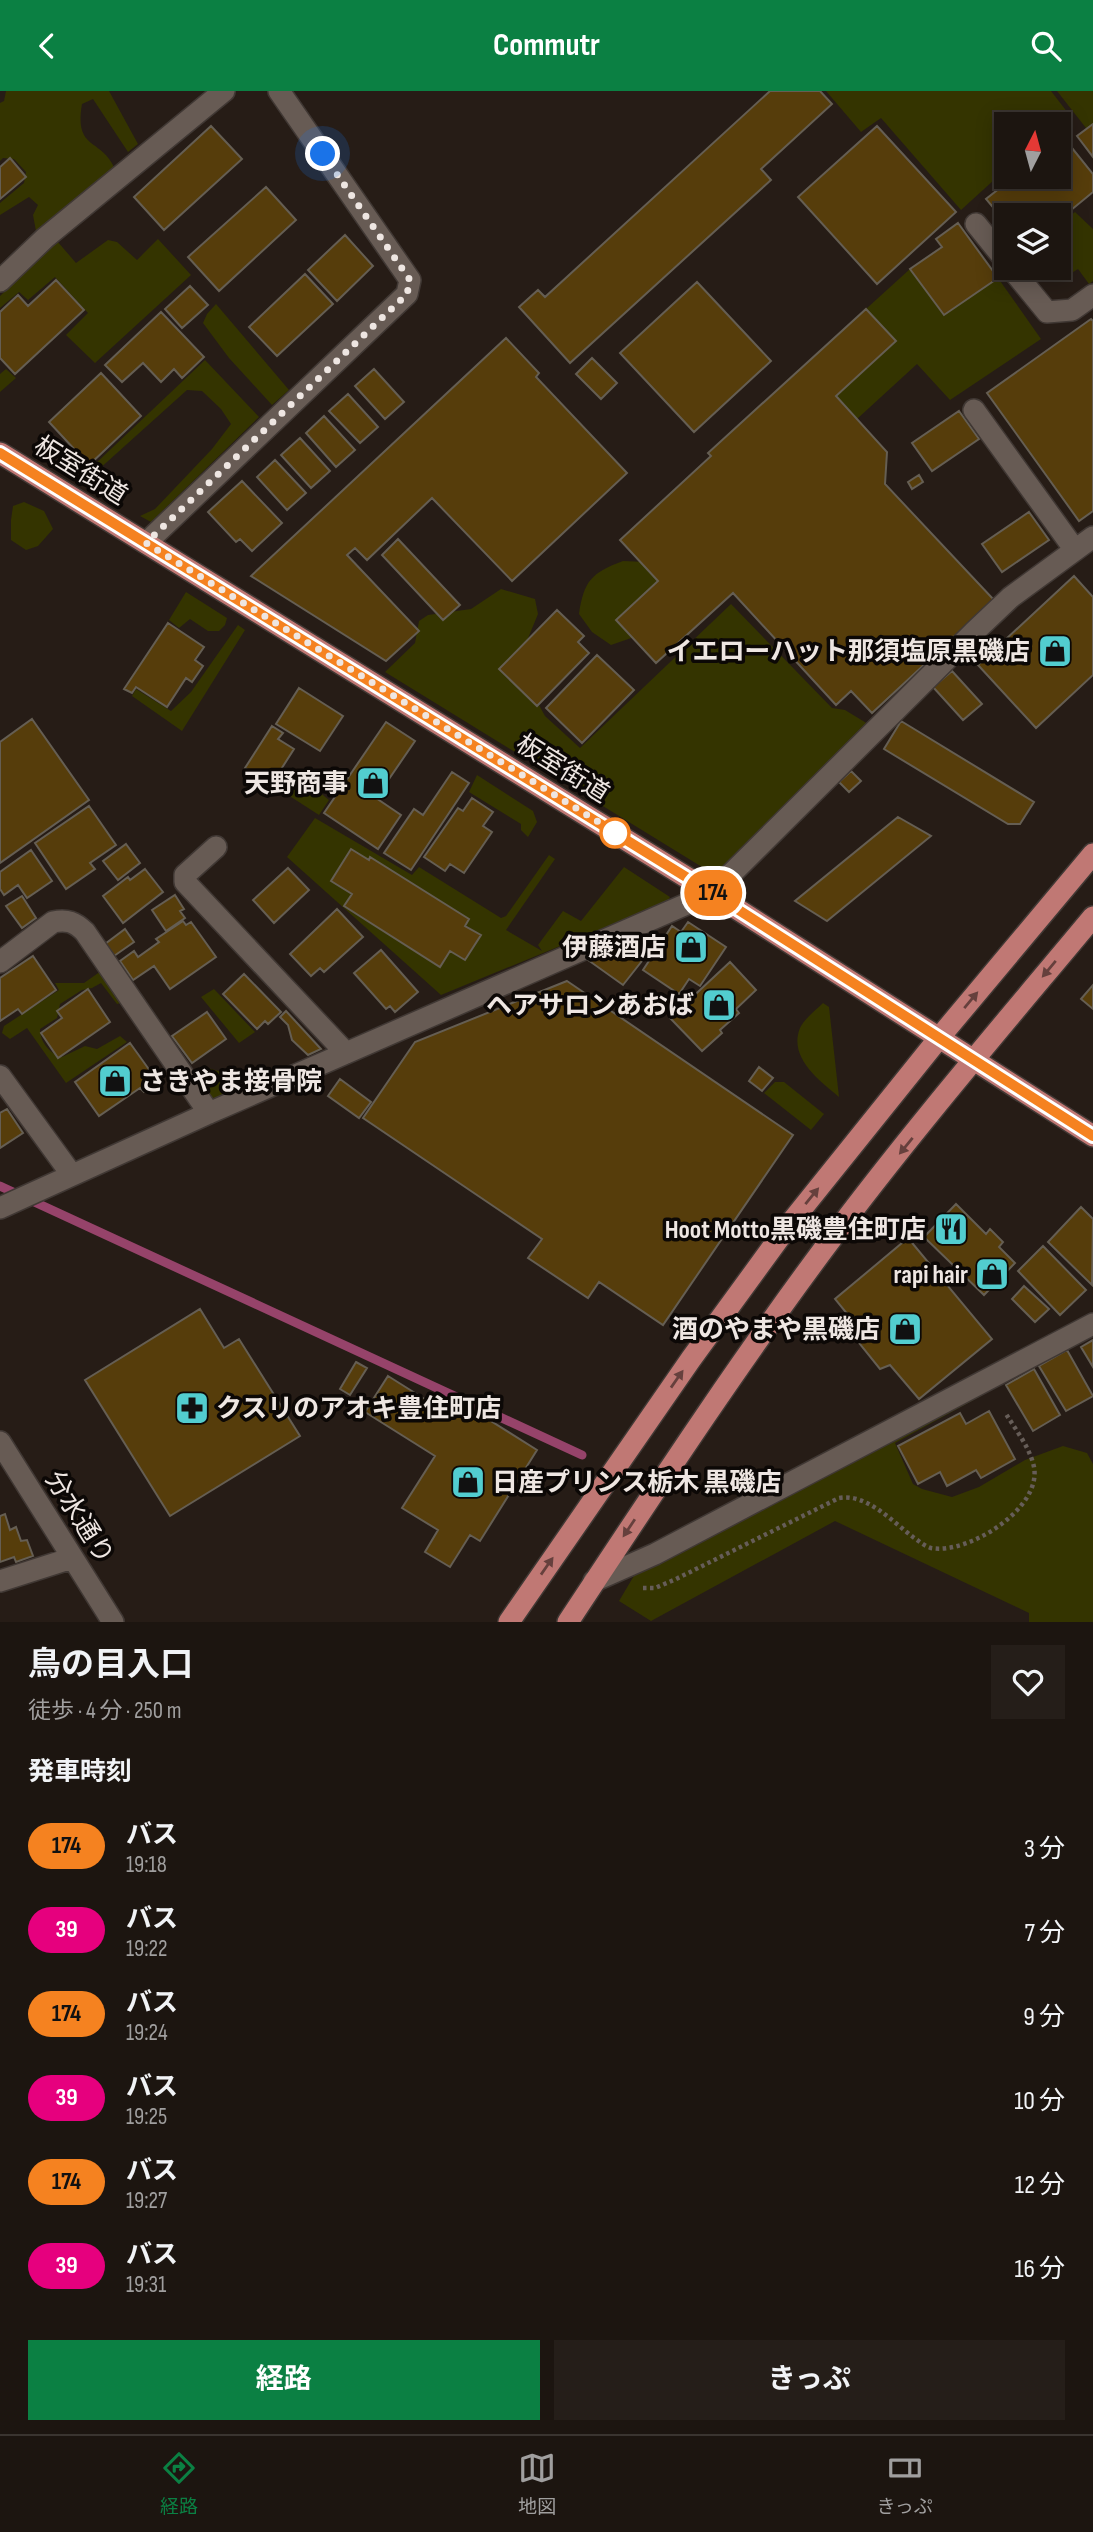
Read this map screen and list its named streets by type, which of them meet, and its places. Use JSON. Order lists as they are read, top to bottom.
{
  "streets": {
    "main road": ["板室街道"],
    "street": ["分水通り"]
  },
  "places": {
    "shop": [
      "イエローハット那須塩原黒磯店",
      "天野商事",
      "伊藤酒店",
      "ヘアサロンあおば",
      "さきやま接骨院",
      "rapi hair",
      "酒のやまや黒磯店",
      "日産プリンス栃木 黒磯店"
    ],
    "restaurant": ["Hoot Motto黒磯豊住町店"],
    "pharmacy": ["クスリのアオキ豊住町店"]
  },
  "lines": ["bus line 174"],
  "north": "top",
  "page": {
    "header": "Commutr",
    "on_map": "174",
    "heading": [
      ["鳥の目入口", "徒歩 · 4 分 · 250 m"],
      "発車時刻"
    ],
    "list": [
      {
        "mark": "174",
        "name": "バス",
        "note": "19:18",
        "value": "3 分"
      },
      {
        "mark": "39",
        "name": "バス",
        "note": "19:22",
        "value": "7 分"
      },
      {
        "mark": "174",
        "name": "バス",
        "note": "19:24",
        "value": "9 分"
      },
      {
        "mark": "39",
        "name": "バス",
        "note": "19:25",
        "value": "10 分"
      },
      {
        "mark": "174",
        "name": "バス",
        "note": "19:27",
        "value": "12 分"
      },
      {
        "mark": "39",
        "name": "バス",
        "note": "19:31",
        "value": "16 分"
      }
    ],
    "buttons": ["経路", "きっぷ"],
    "tabs": ["経路", "地図", "きっぷ"]
  }
}
